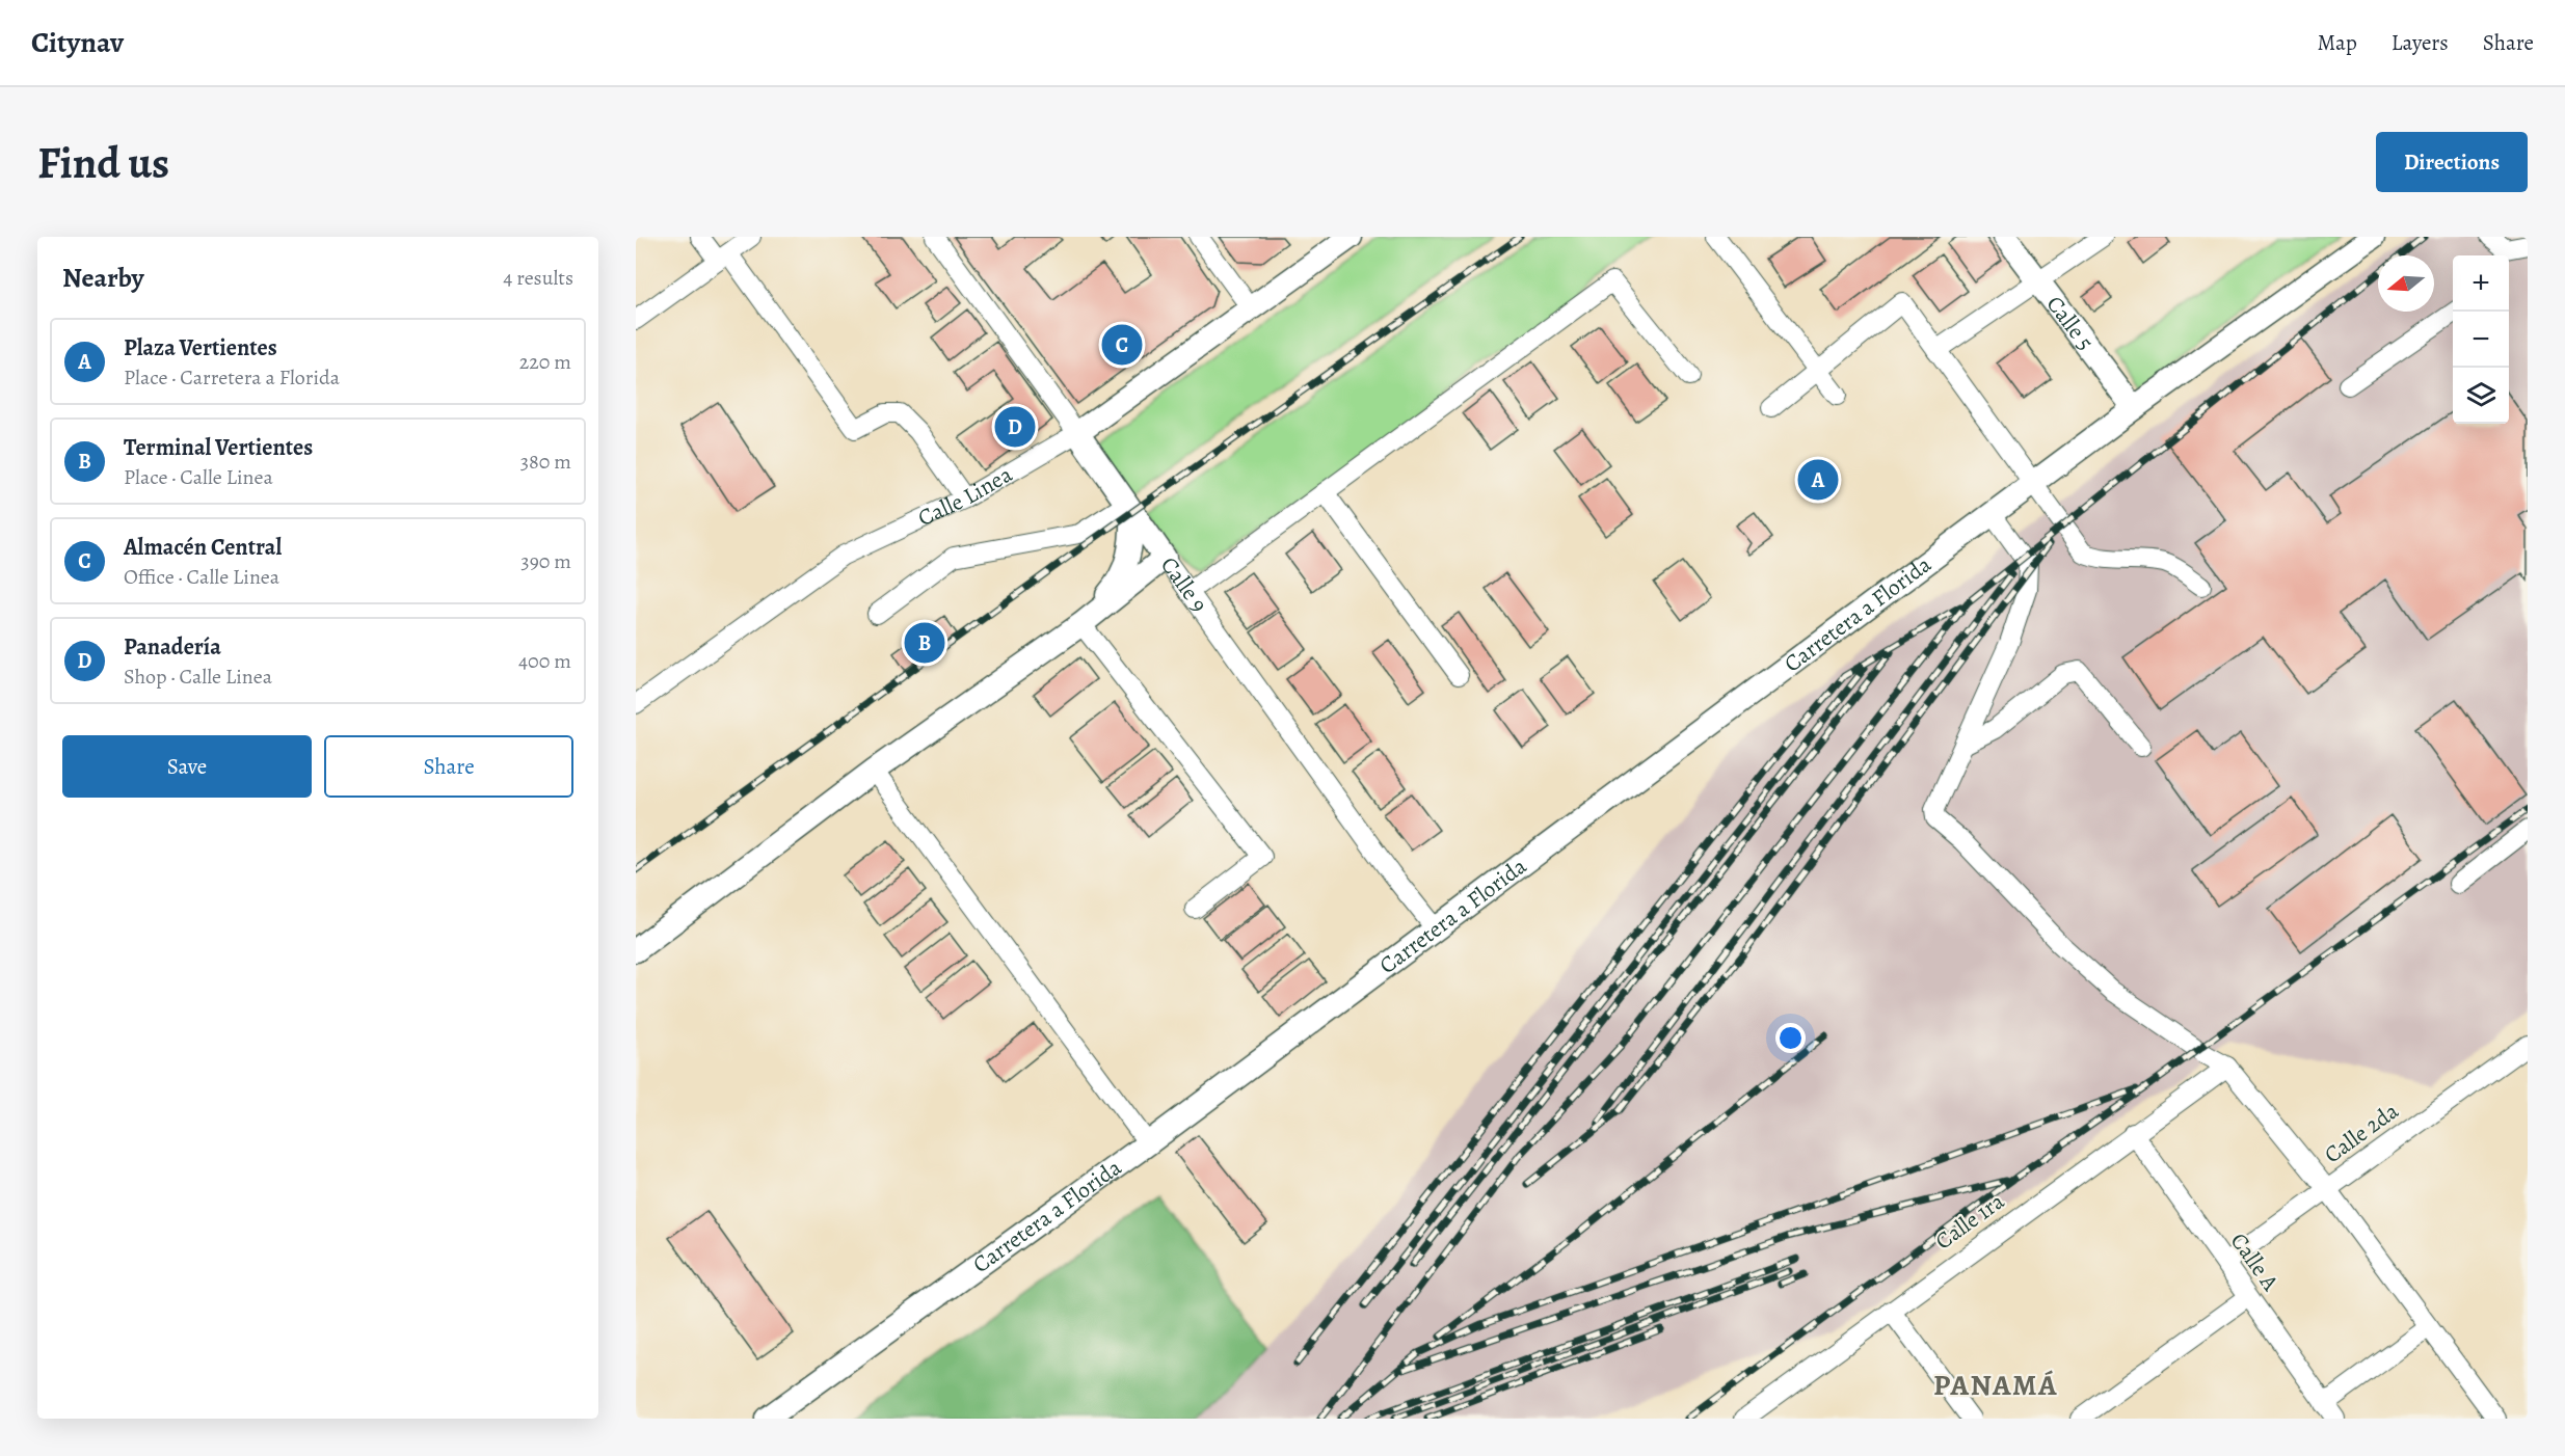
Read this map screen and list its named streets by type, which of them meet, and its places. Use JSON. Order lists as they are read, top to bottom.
{
  "streets": {
    "main road": [
      "Calle 5",
      "Calle Linea",
      "Calle 9",
      "Carretera a Florida"
    ],
    "street": ["Calle 2da", "Calle 1ra", "Calle A"]
  },
  "crossings": [
    ["Calle 5", "Carretera a Florida"],
    ["Calle Linea", "Calle 9"],
    ["Calle 9", "Carretera a Florida"],
    ["Calle 2da", "Calle A"],
    ["Calle 1ra", "Calle A"]
  ],
  "districts": ["PANAMÁ"],
  "north": "left",
  "page": {
    "header": "Citynav",
    "nav": ["Map", "Layers", "Share"],
    "buttons": [
      "Directions",
      ["Save", "Share"]
    ],
    "title": "Find us",
    "heading": ["Nearby", "4 results"],
    "map_buttons": ["+", "−"],
    "list": [
      {
        "mark": "A",
        "name": "Plaza Vertientes",
        "note": "Place · Carretera a Florida",
        "value": "220 m"
      },
      {
        "mark": "B",
        "name": "Terminal Vertientes",
        "note": "Place · Calle Linea",
        "value": "380 m"
      },
      {
        "mark": "C",
        "name": "Almacén Central",
        "note": "Office · Calle Linea",
        "value": "390 m"
      },
      {
        "mark": "D",
        "name": "Panadería",
        "note": "Shop · Calle Linea",
        "value": "400 m"
      }
    ],
    "pins": [
      "C",
      "D",
      "A",
      "B"
    ]
  }
}
